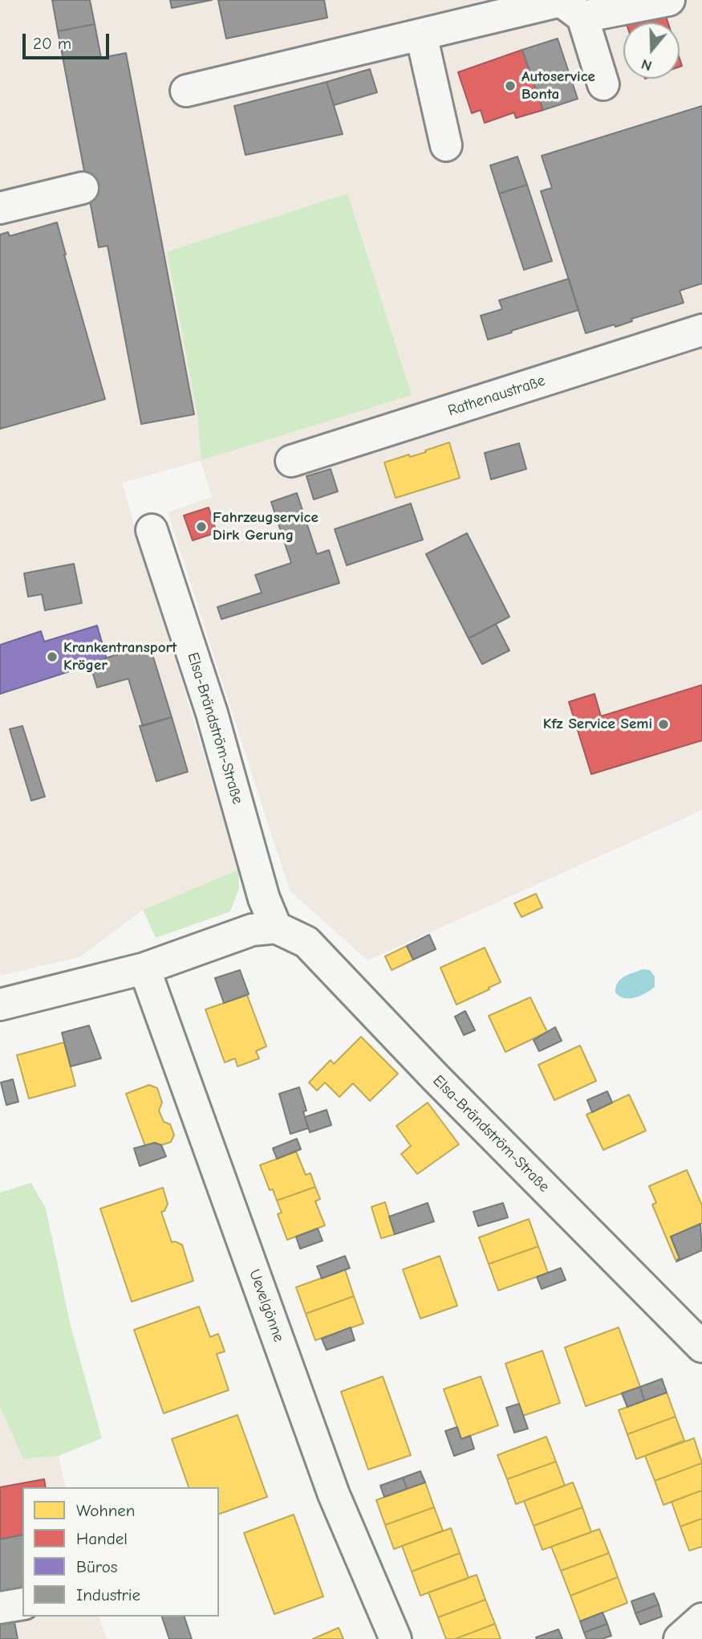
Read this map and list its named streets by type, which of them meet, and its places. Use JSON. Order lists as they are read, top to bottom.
{
  "streets": {
    "street": ["Rathenaustraße", "Elsa-Brändström-Straße", "Uevelgönne"]
  },
  "places": [
    "Autoservice Bonta",
    "Fahrzeugservice Dirk Gerung",
    "Krankentransport Kröger",
    "Kfz Service Semi"
  ],
  "legend": [
    "Wohnen",
    "Handel",
    "Büros",
    "Industrie"
  ],
  "scale_bar": "20 m",
  "north": "bottom"
}
